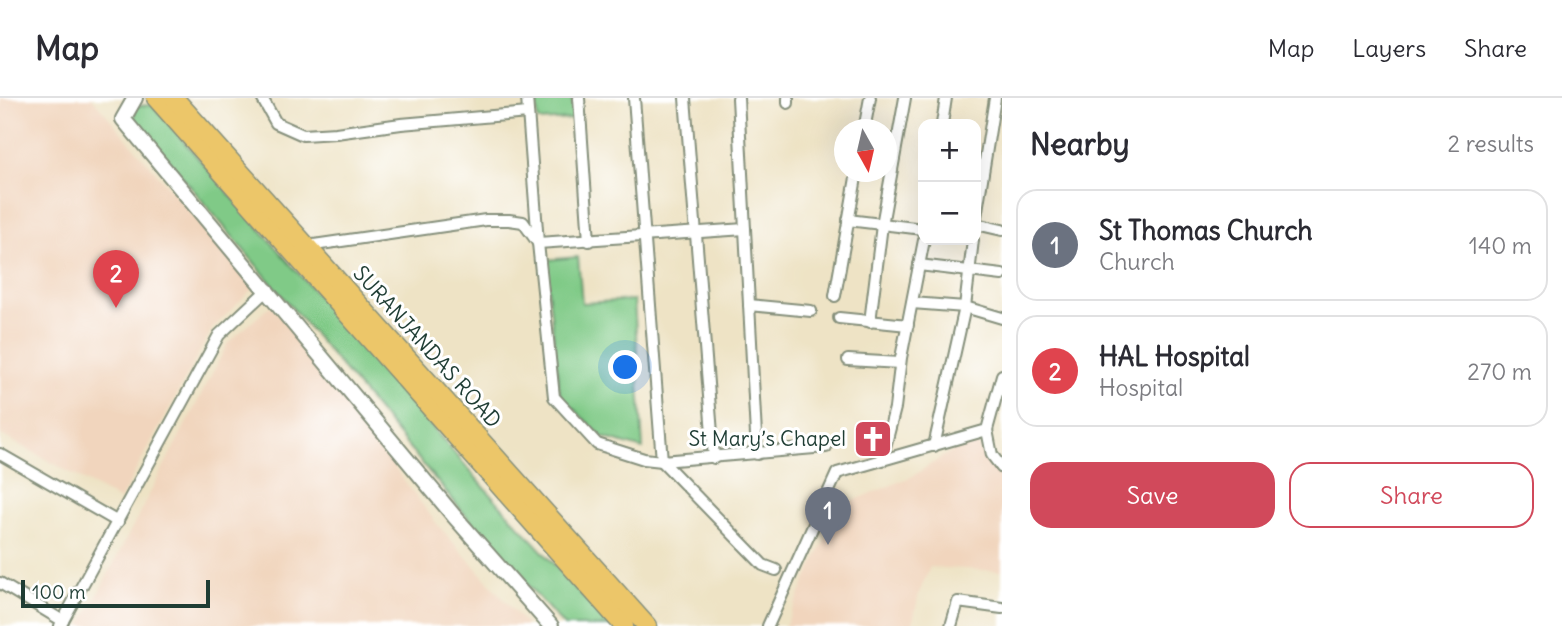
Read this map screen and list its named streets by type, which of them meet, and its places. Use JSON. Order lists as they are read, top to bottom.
{
  "streets": {
    "main road": ["SURANJANDAS ROAD"]
  },
  "places": {
    "church": ["St Mary’s Chapel"]
  },
  "scale_bar": "100 m",
  "north": "bottom",
  "page": {
    "header": "Map",
    "nav": ["Map", "Layers", "Share"],
    "heading": ["Nearby", "2 results"],
    "map_buttons": ["+", "−"],
    "list": [
      {
        "mark": "1",
        "name": "St Thomas Church",
        "note": "Church",
        "value": "140 m"
      },
      {
        "mark": "2",
        "name": "HAL Hospital",
        "note": "Hospital",
        "value": "270 m"
      }
    ],
    "pins": ["2", "1"],
    "buttons": ["Save", "Share"],
    "scale": "100 m"
  }
}
